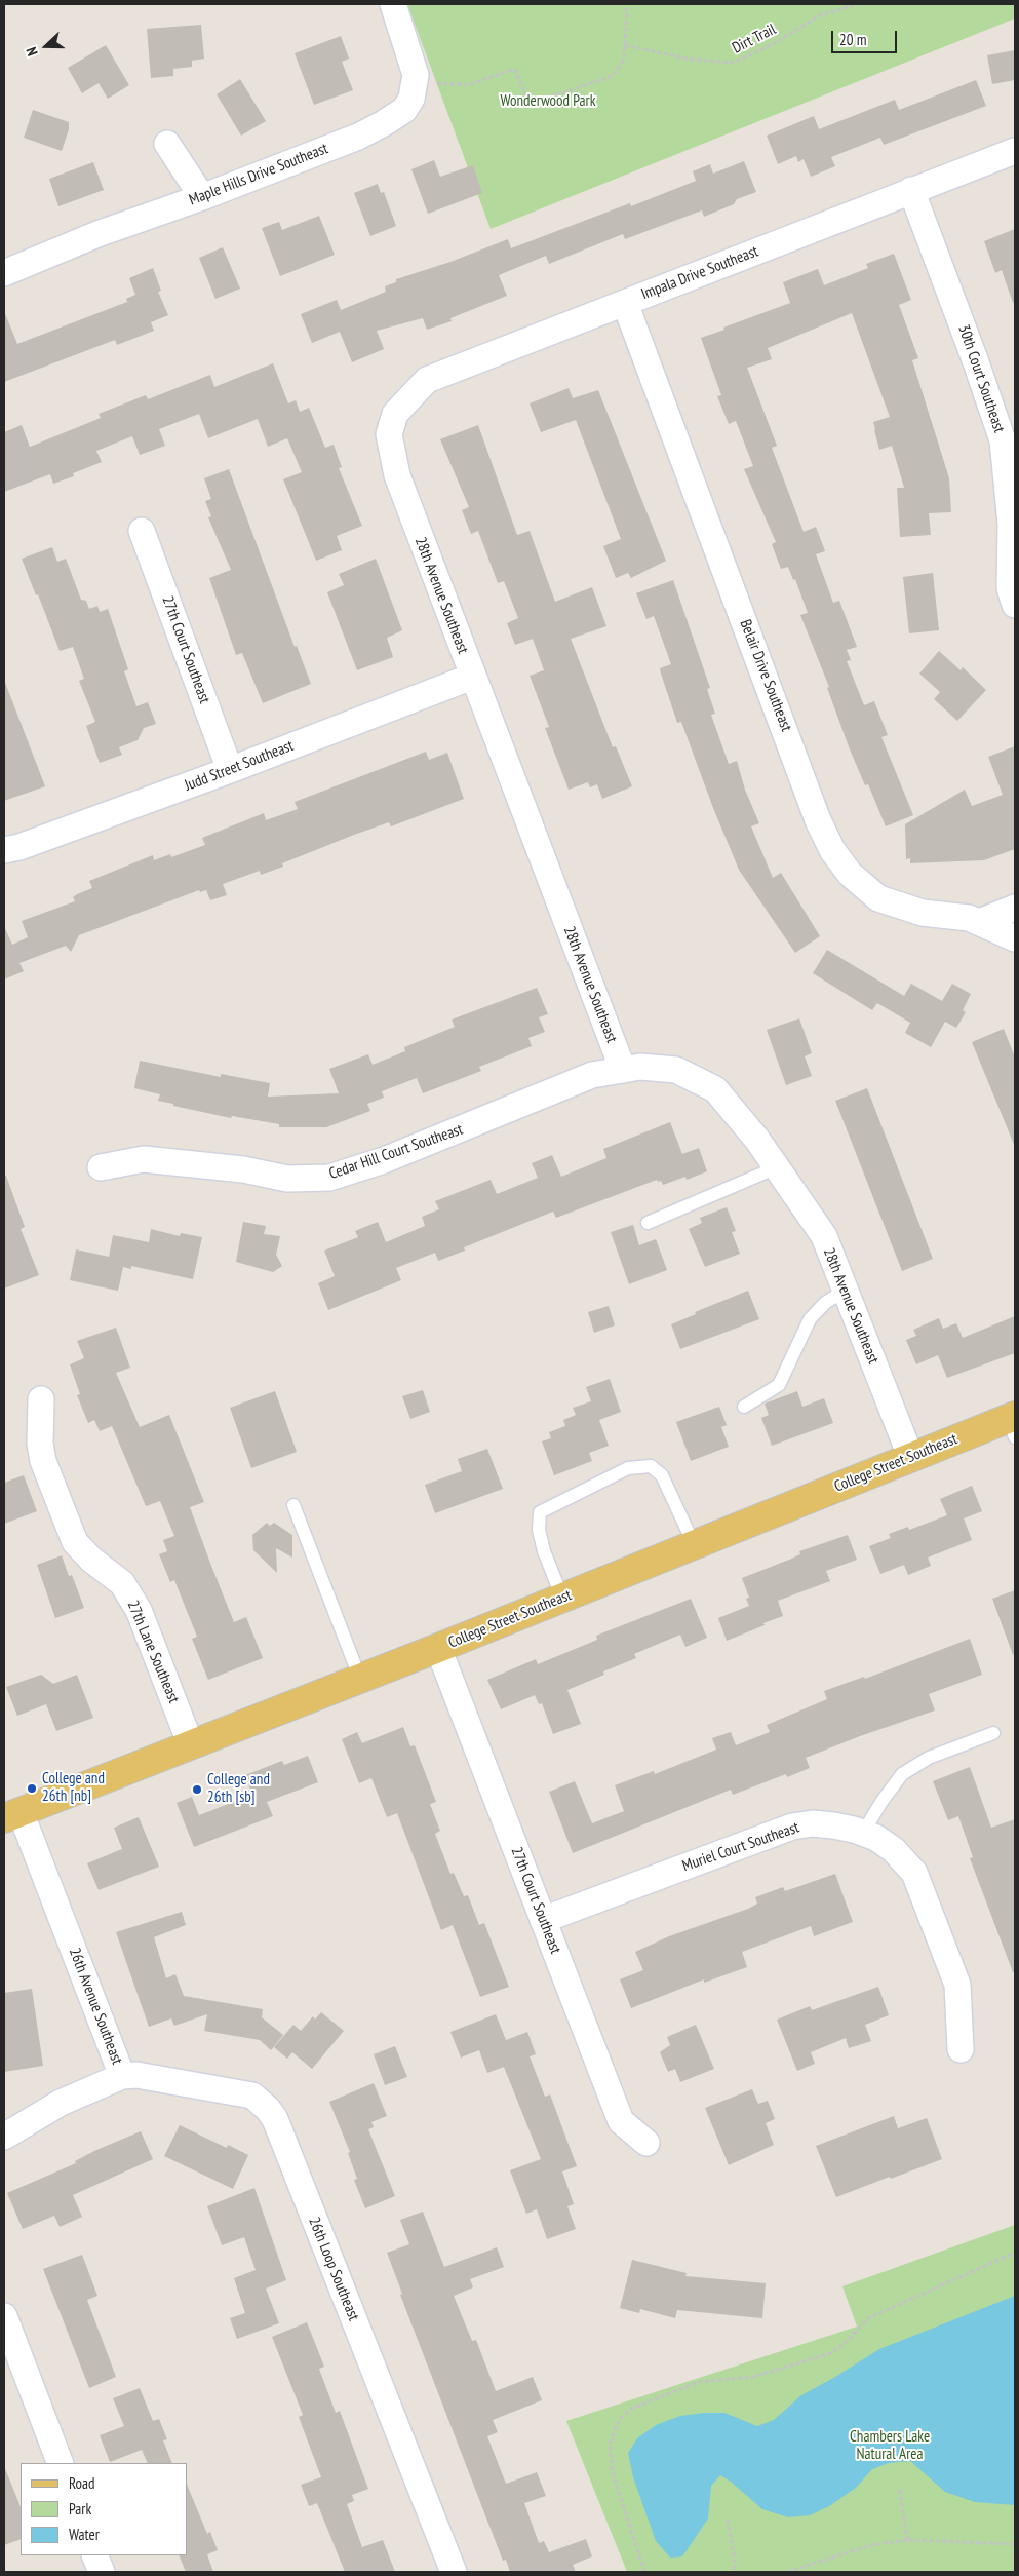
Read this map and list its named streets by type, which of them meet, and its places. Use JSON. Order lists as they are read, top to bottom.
{
  "streets": {
    "main road": ["College Street Southeast"],
    "street": [
      "Maple Hills Drive Southeast",
      "Impala Drive Southeast",
      "30th Court Southeast",
      "28th Avenue Southeast",
      "27th Court Southeast",
      "Belair Drive Southeast",
      "Judd Street Southeast",
      "Cedar Hill Court Southeast",
      "27th Lane Southeast",
      "Muriel Court Southeast",
      "26th Avenue Southeast",
      "26th Loop Southeast"
    ],
    "path": ["Dirt Trail"]
  },
  "crossings": [
    ["Impala Drive Southeast", "30th Court Southeast"],
    ["Impala Drive Southeast", "28th Avenue Southeast"],
    ["Impala Drive Southeast", "Belair Drive Southeast"],
    ["28th Avenue Southeast", "Judd Street Southeast"],
    ["28th Avenue Southeast", "Cedar Hill Court Southeast"],
    ["28th Avenue Southeast", "College Street Southeast"],
    ["27th Court Southeast", "Judd Street Southeast"],
    ["27th Court Southeast", "College Street Southeast"],
    ["27th Court Southeast", "Muriel Court Southeast"],
    ["College Street Southeast", "27th Lane Southeast"],
    ["College Street Southeast", "26th Avenue Southeast"],
    ["26th Avenue Southeast", "26th Loop Southeast"]
  ],
  "parks": ["Wonderwood Park", "Chambers Lake Natural Area"],
  "places": ["College and 26th [nb]", "College and 26th [sb]"],
  "legend": ["Road", "Park", "Water"],
  "scale_bar": "20 m",
  "north": "left"
}
